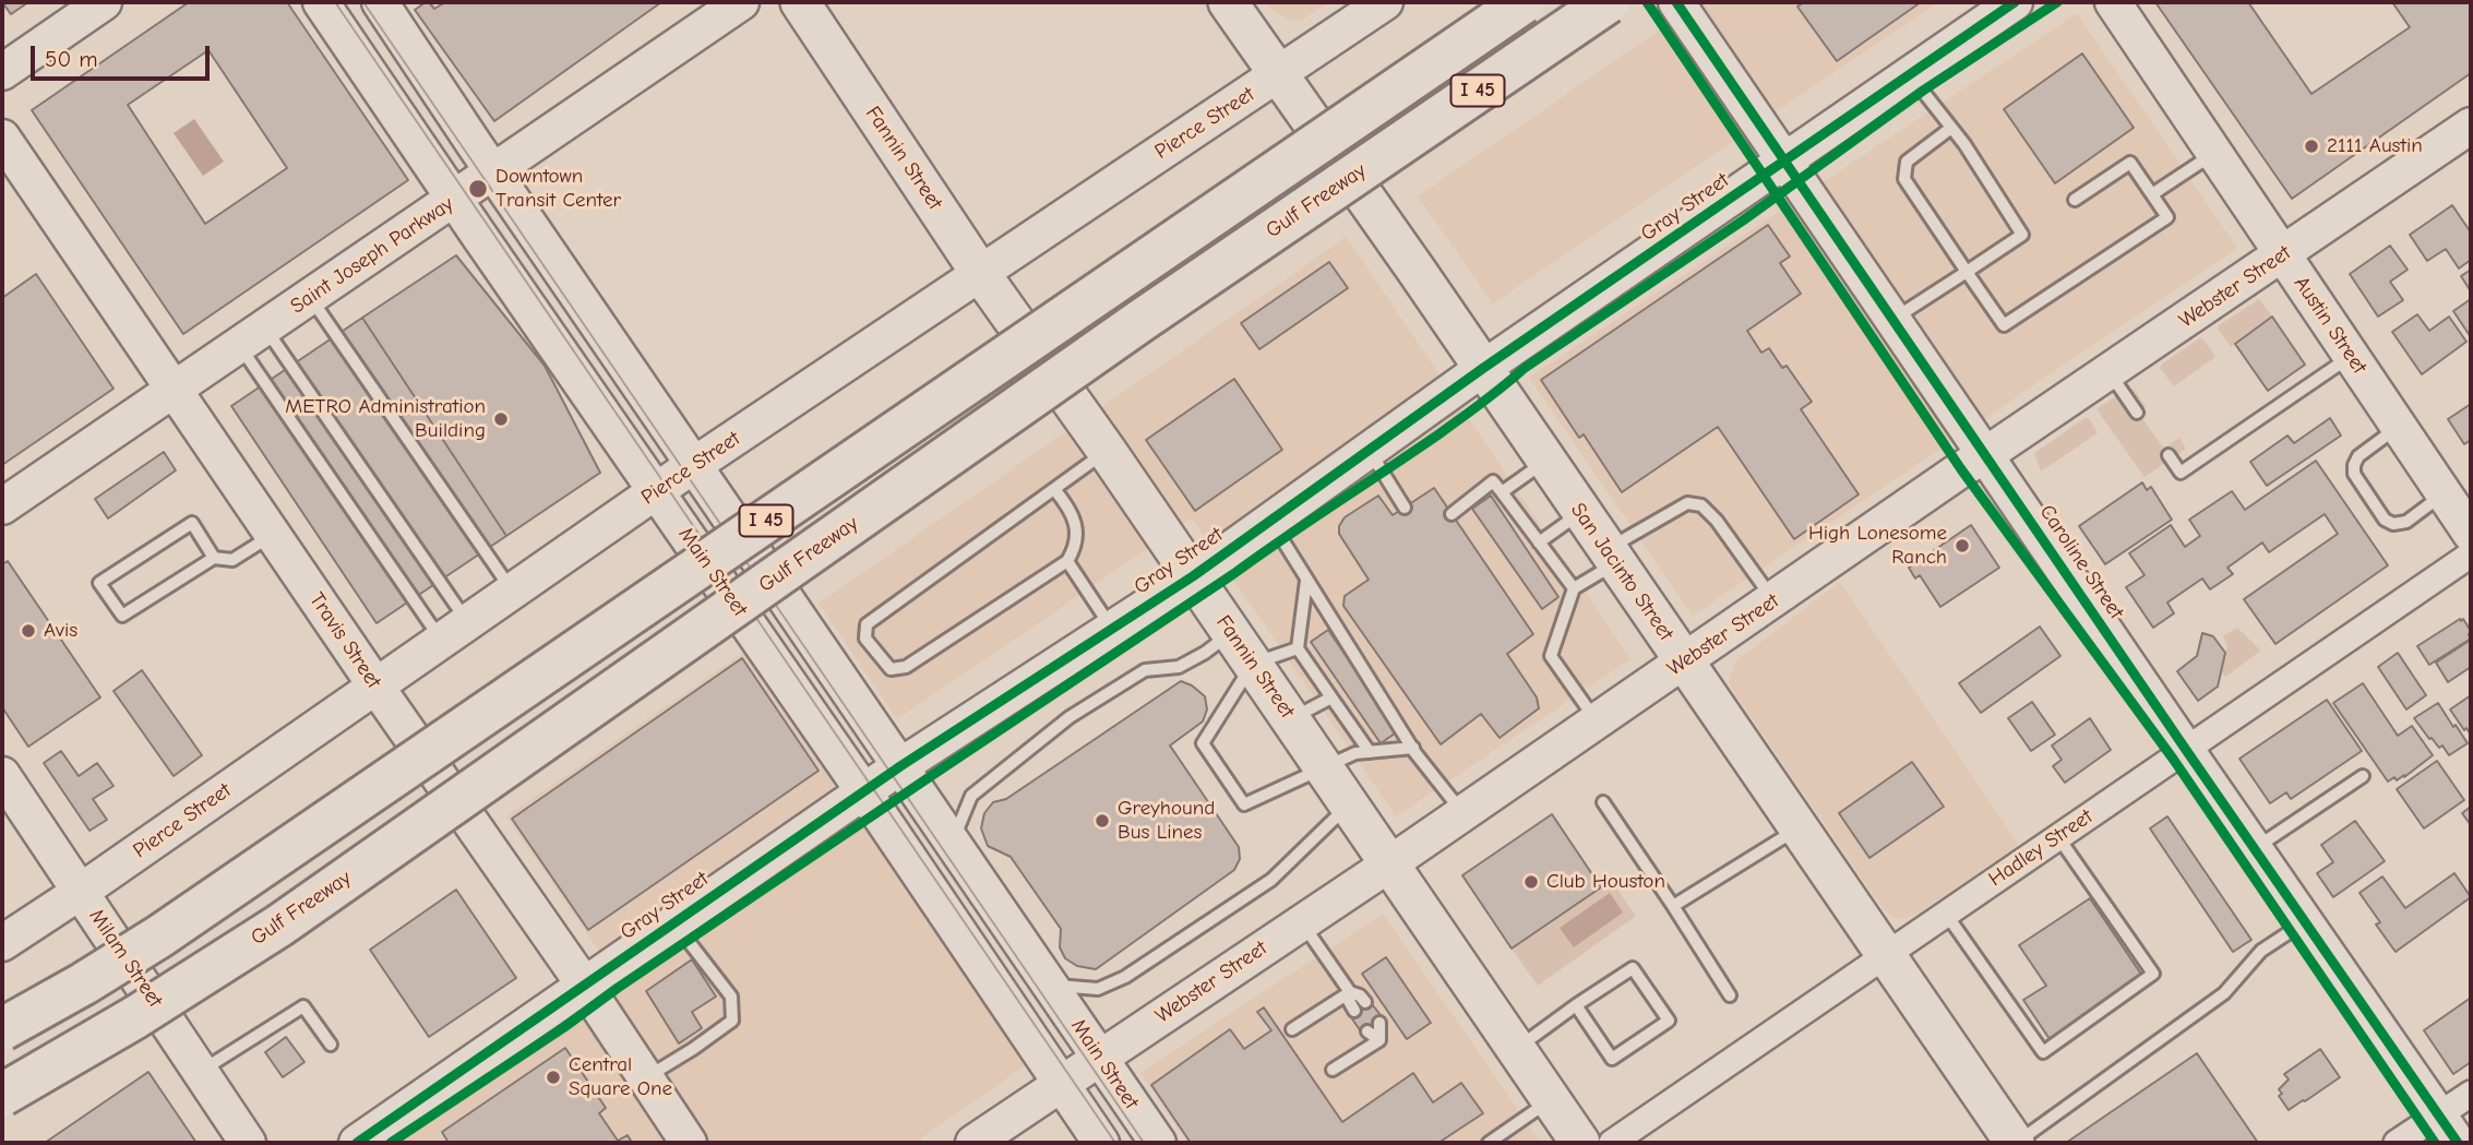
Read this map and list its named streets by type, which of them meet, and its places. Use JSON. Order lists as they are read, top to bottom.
{
  "streets": {
    "highway": ["I 45", "Gulf Freeway"],
    "main road": [
      "Pierce Street",
      "Fannin Street",
      "Gray Street",
      "Saint Joseph Parkway",
      "Webster Street",
      "Austin Street",
      "Caroline Street",
      "Main Street",
      "San Jacinto Street",
      "Travis Street",
      "Milam Street"
    ],
    "street": ["Hadley Street"]
  },
  "crossings": [
    ["Pierce Street", "Fannin Street"],
    ["Pierce Street", "Main Street"],
    ["Pierce Street", "San Jacinto Street"],
    ["Pierce Street", "Travis Street"],
    ["Pierce Street", "Milam Street"],
    ["Fannin Street", "Gray Street"],
    ["Fannin Street", "Webster Street"],
    ["Gray Street", "Caroline Street"],
    ["Gray Street", "Main Street"],
    ["Gray Street", "San Jacinto Street"],
    ["Gray Street", "Travis Street"],
    ["Saint Joseph Parkway", "Main Street"],
    ["Saint Joseph Parkway", "Travis Street"],
    ["Webster Street", "Austin Street"],
    ["Webster Street", "Caroline Street"],
    ["Webster Street", "Main Street"],
    ["Webster Street", "San Jacinto Street"],
    ["Caroline Street", "Hadley Street"],
    ["San Jacinto Street", "Hadley Street"]
  ],
  "places": [
    "2111 Austin",
    "Downtown Transit Center",
    "METRO Administration Building",
    "High Lonesome Ranch",
    "Avis",
    "Greyhound Bus Lines",
    "Club Houston",
    "Central Square One"
  ],
  "scale_bar": "50 m"
}
